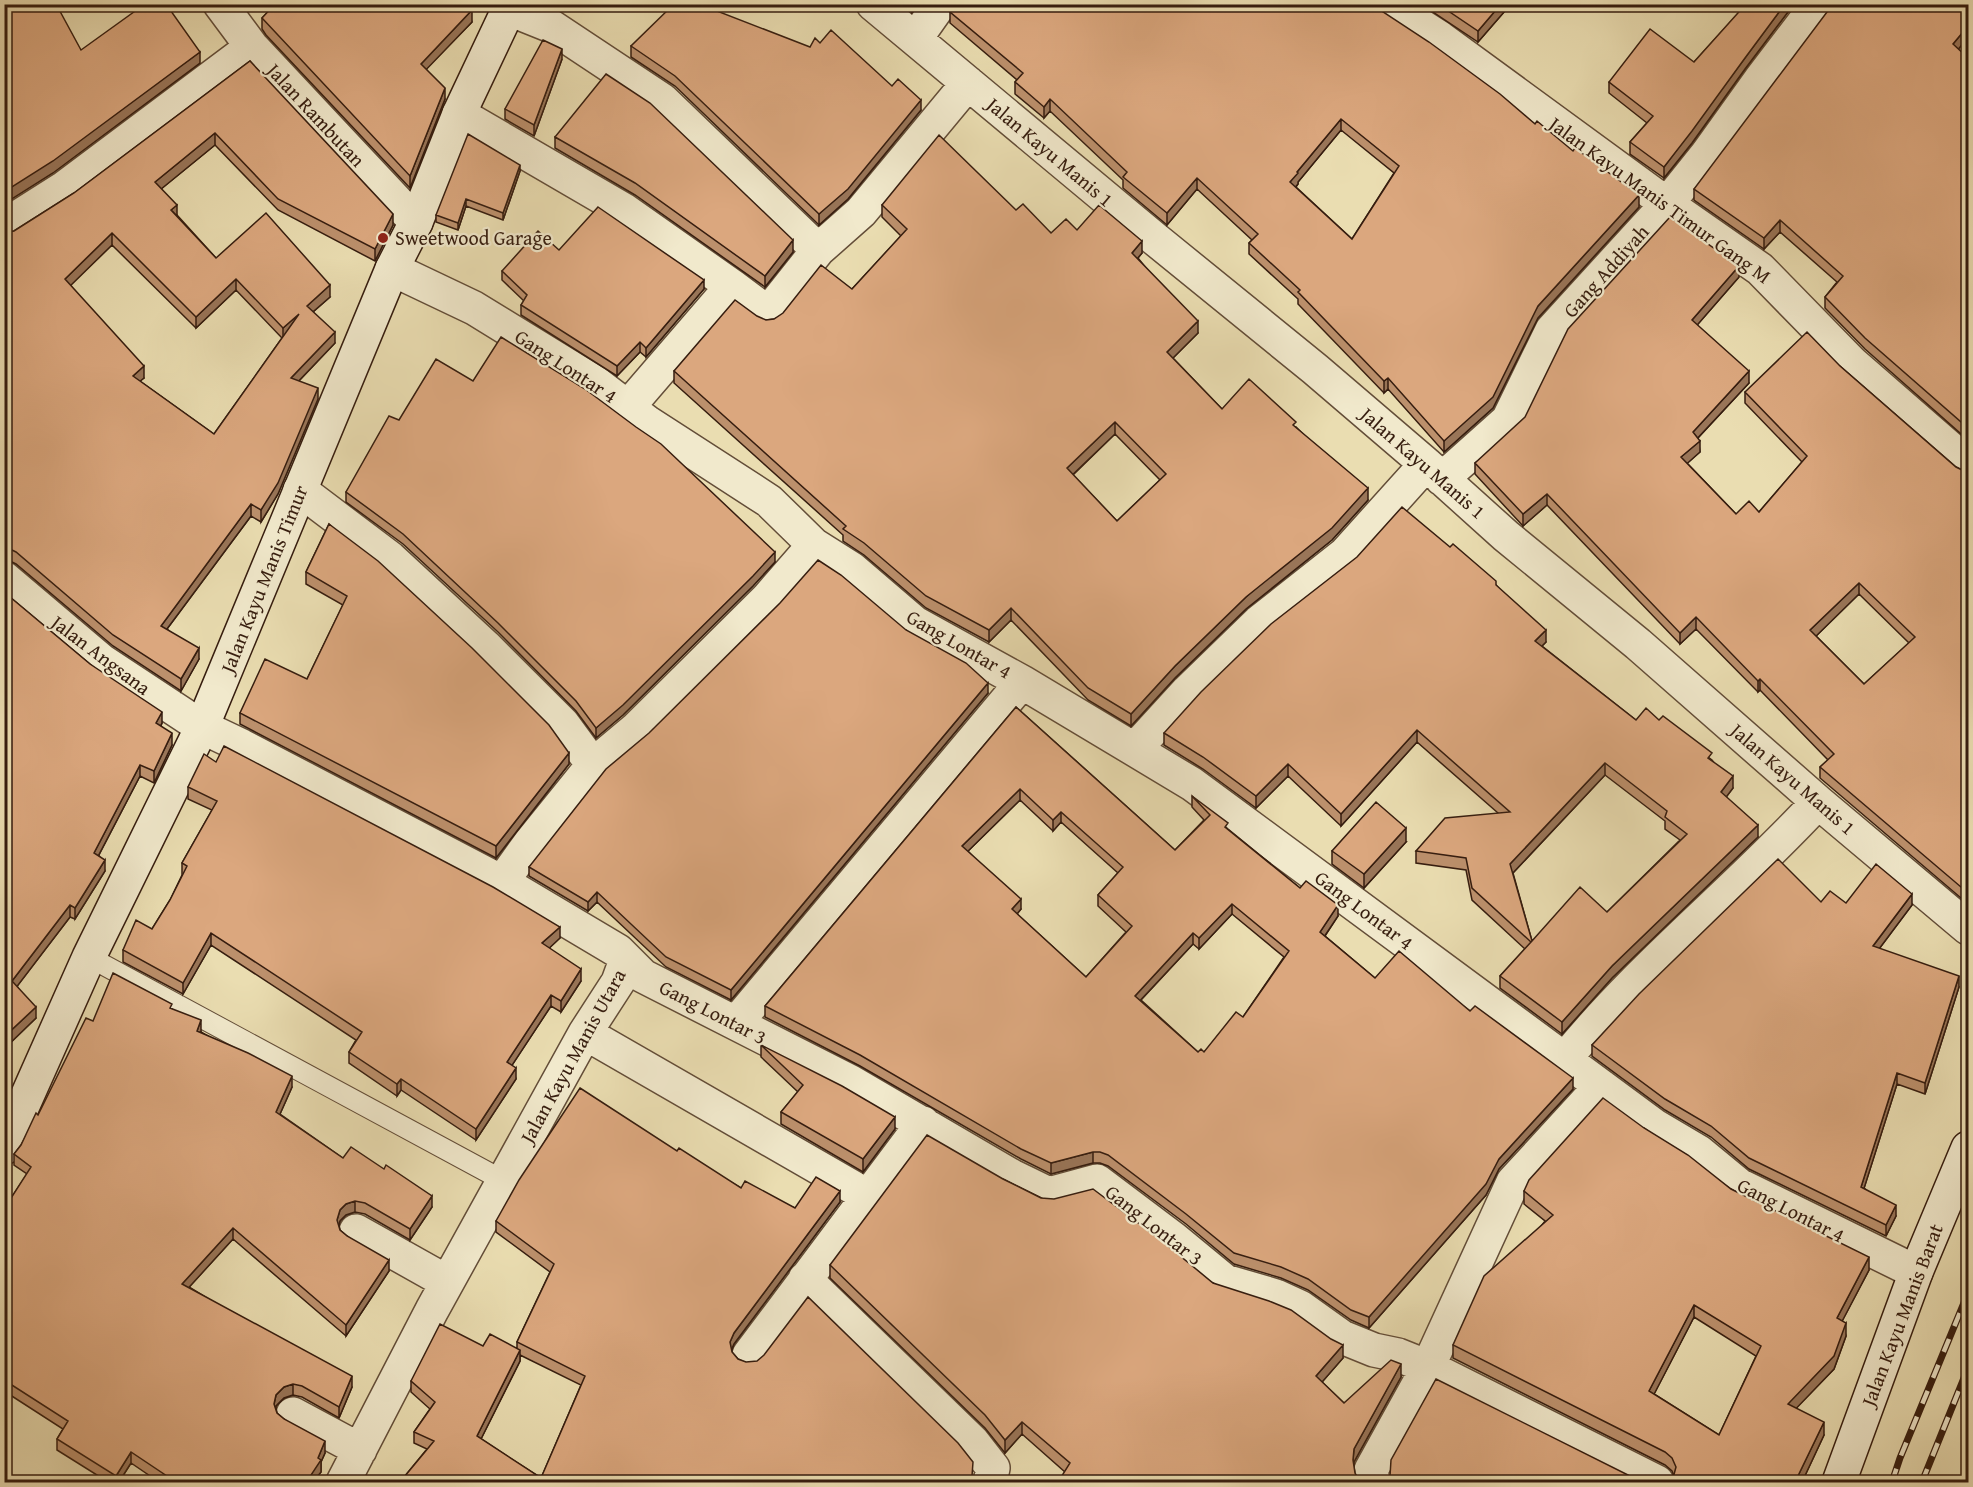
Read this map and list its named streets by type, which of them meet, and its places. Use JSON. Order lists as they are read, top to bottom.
{
  "streets": {
    "street": [
      "Jalan Rambutan",
      "Jalan Kayu Manis 1",
      "Jalan Kayu Manis Timur Gang M",
      "Gang Addiyah",
      "Gang Lontar 4",
      "Jalan Kayu Manis Timur",
      "Jalan Angsana",
      "Gang Lontar 3",
      "Jalan Kayu Manis Utara",
      "Jalan Kayu Manis Barat"
    ]
  },
  "crossings": [
    ["Jalan Rambutan", "Jalan Kayu Manis Timur"],
    ["Jalan Kayu Manis 1", "Gang Addiyah"],
    ["Jalan Kayu Manis Timur Gang M", "Gang Addiyah"],
    ["Gang Addiyah", "Gang Lontar 4"],
    ["Gang Lontar 4", "Jalan Kayu Manis Timur"],
    ["Gang Lontar 4", "Jalan Kayu Manis Barat"],
    ["Jalan Kayu Manis Timur", "Jalan Angsana"],
    ["Jalan Kayu Manis Timur", "Jalan Kayu Manis Utara"],
    ["Jalan Angsana", "Jalan Kayu Manis Utara"],
    ["Gang Lontar 3", "Jalan Kayu Manis Utara"]
  ],
  "places": ["Sweetwood Garage"]
}
